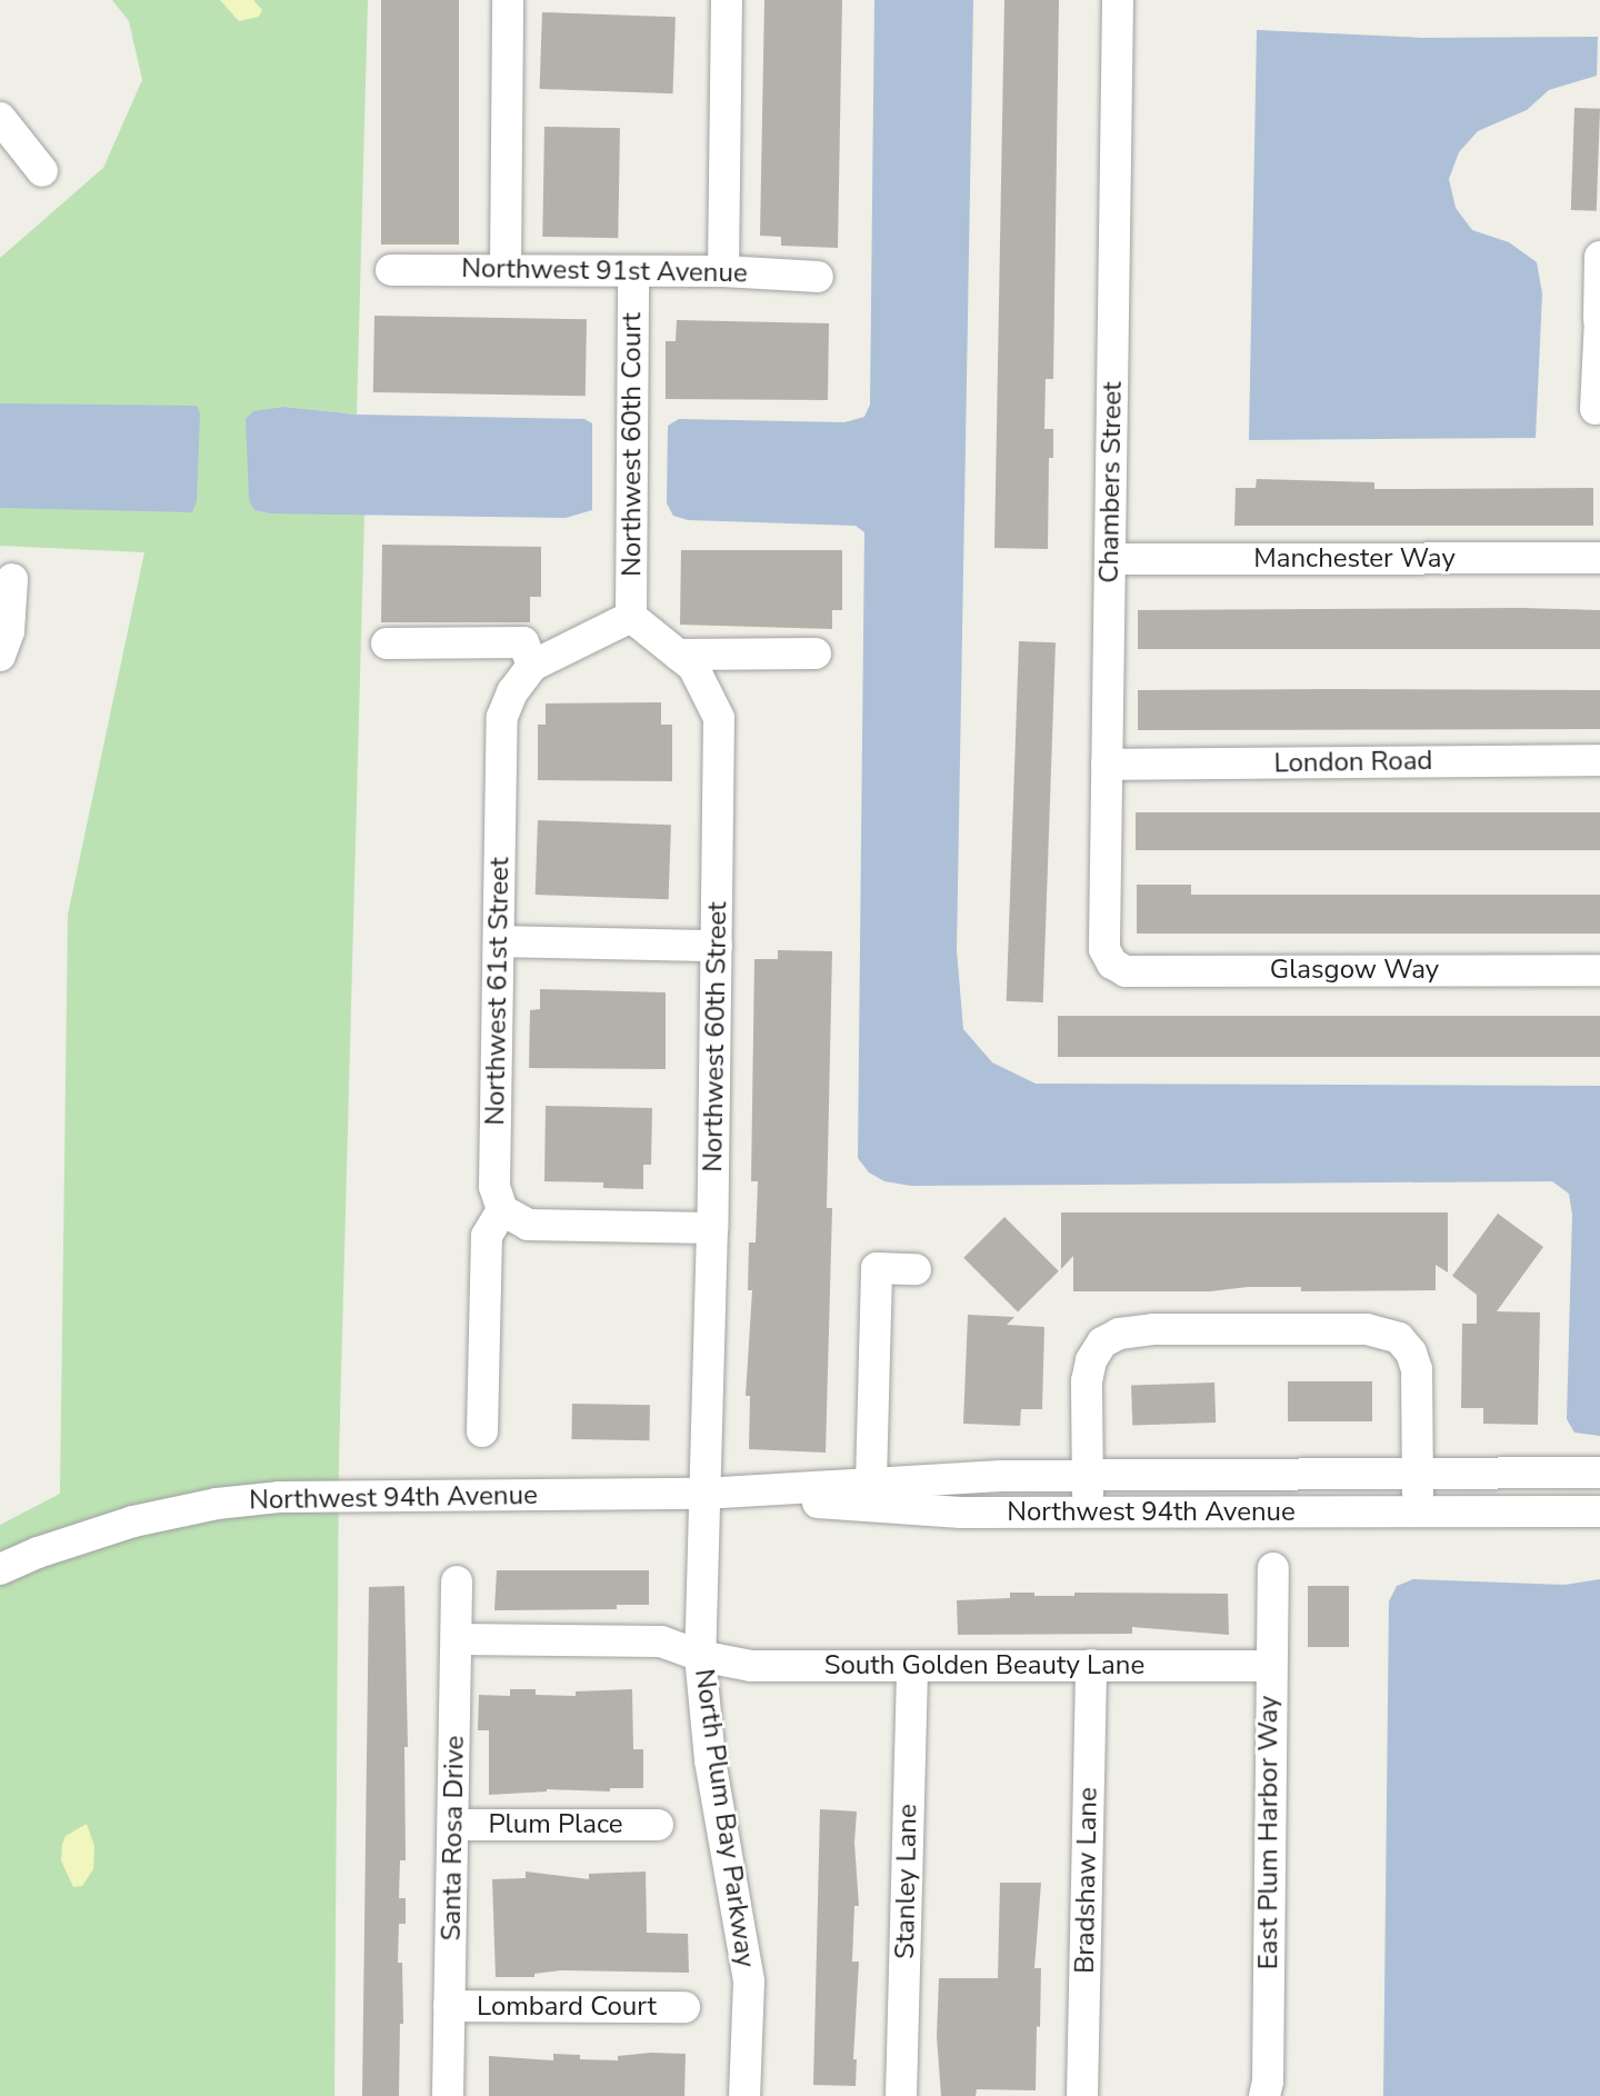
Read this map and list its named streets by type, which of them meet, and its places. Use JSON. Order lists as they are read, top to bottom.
{
  "streets": {
    "street": [
      "Northwest 91st Avenue",
      "Northwest 60th Court",
      "Chambers Street",
      "Manchester Way",
      "London Road",
      "Glasgow Way",
      "Northwest 61st Street",
      "Northwest 60th Street",
      "Northwest 94th Avenue",
      "South Golden Beauty Lane",
      "North Plum Bay Parkway",
      "Plum Place",
      "East Plum Harbor Way",
      "Santa Rosa Drive",
      "Bradshaw Lane",
      "Stanley Lane",
      "Lombard Court"
    ]
  },
  "crossings": [
    ["Northwest 91st Avenue", "Northwest 60th Court"],
    ["Northwest 60th Court", "Northwest 61st Street"],
    ["Northwest 60th Court", "Northwest 60th Street"],
    ["Chambers Street", "Manchester Way"],
    ["Chambers Street", "London Road"],
    ["Chambers Street", "Glasgow Way"],
    ["Northwest 61st Street", "Northwest 60th Street"],
    ["Northwest 60th Street", "Northwest 94th Avenue"],
    ["Northwest 60th Street", "North Plum Bay Parkway"],
    ["Northwest 94th Avenue", "North Plum Bay Parkway"],
    ["South Golden Beauty Lane", "North Plum Bay Parkway"],
    ["South Golden Beauty Lane", "East Plum Harbor Way"],
    ["South Golden Beauty Lane", "Santa Rosa Drive"],
    ["South Golden Beauty Lane", "Bradshaw Lane"],
    ["South Golden Beauty Lane", "Stanley Lane"],
    ["Plum Place", "Santa Rosa Drive"],
    ["Santa Rosa Drive", "Lombard Court"]
  ]
}
